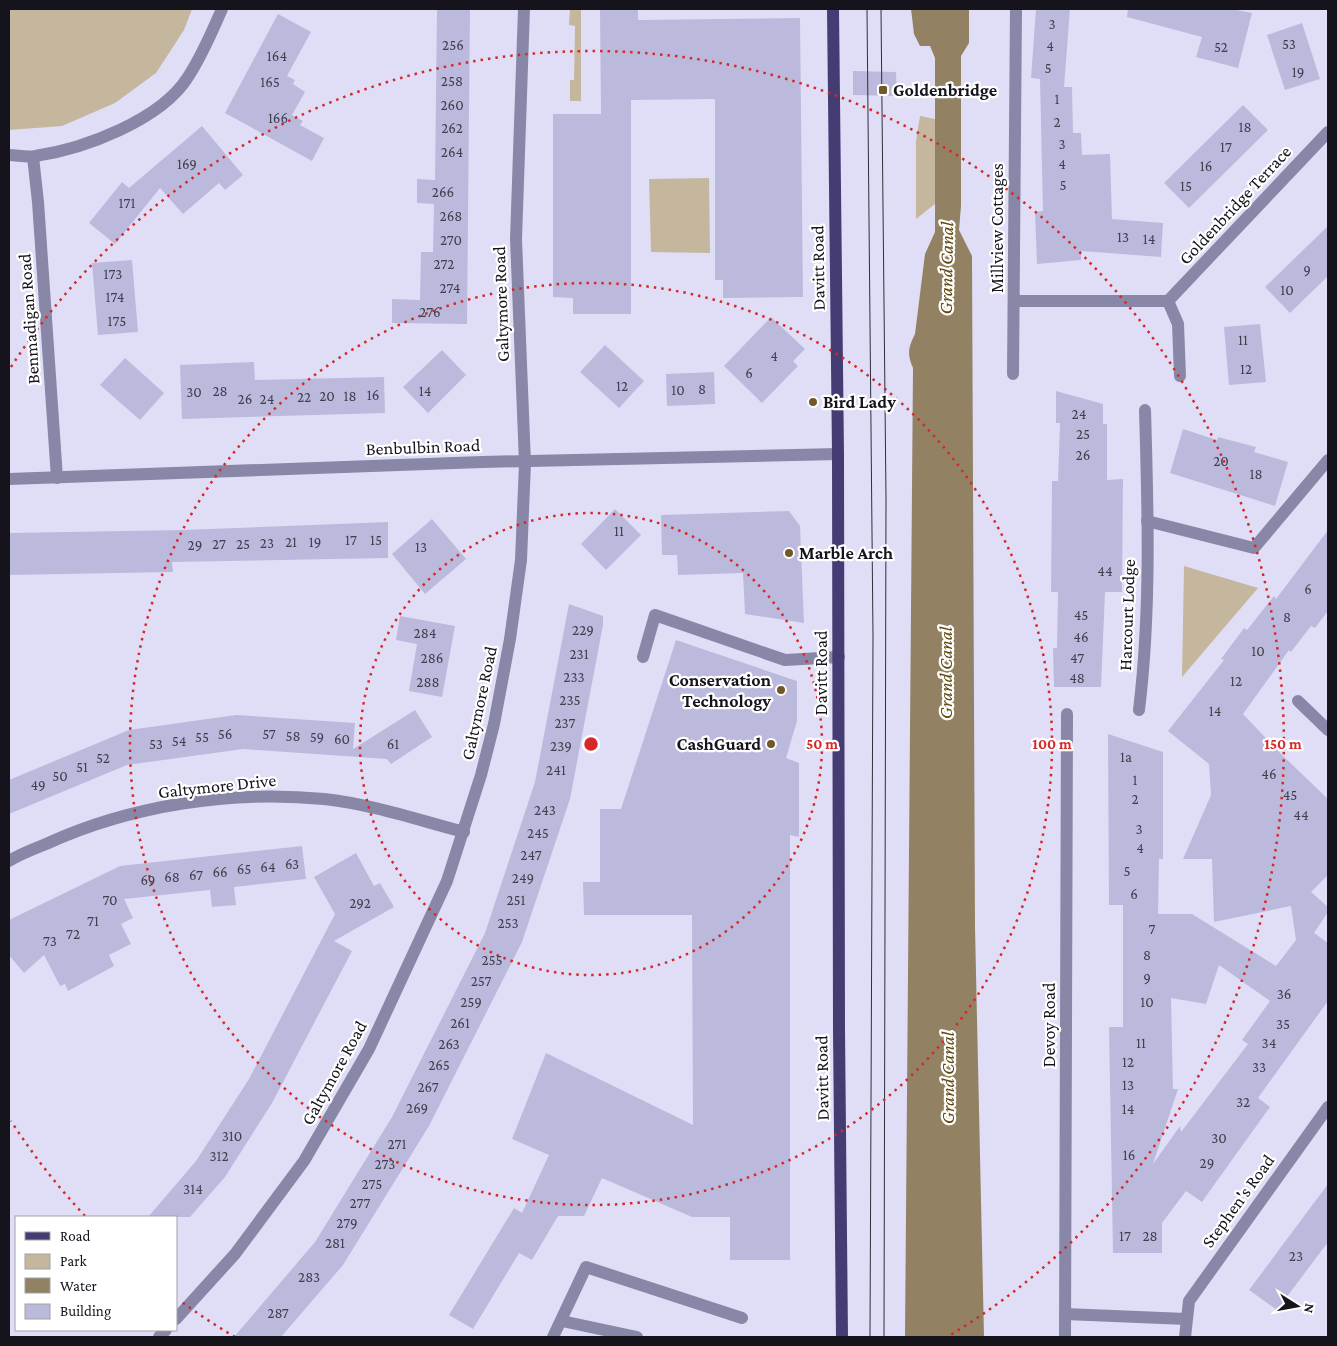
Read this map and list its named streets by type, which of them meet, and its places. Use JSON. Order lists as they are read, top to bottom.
{
  "streets": {
    "main road": ["Davitt Road"],
    "street": [
      "Goldenbridge Terrace",
      "Millview Cottages",
      "Galtymore Road",
      "Benmadigan Road",
      "Benbulbin Road",
      "Harcourt Lodge",
      "Galtymore Drive",
      "Devoy Road",
      "Stephen's Road"
    ]
  },
  "crossings": [
    ["Davitt Road", "Benbulbin Road"],
    ["Galtymore Road", "Benbulbin Road"],
    ["Galtymore Road", "Galtymore Drive"],
    ["Benmadigan Road", "Benbulbin Road"]
  ],
  "water": ["Grand Canal"],
  "places": {
    "transit": ["Goldenbridge"],
    "other": [
      "Bird Lady",
      "Marble Arch",
      "Conservation Technology",
      "CashGuard"
    ]
  },
  "house_numbers": [
    "3",
    "53",
    "256",
    "4",
    "52",
    "164",
    "5",
    "19",
    "258",
    "165",
    "1",
    "260",
    "166",
    "2",
    "18",
    "262",
    "3",
    "17",
    "264",
    "169",
    "4",
    "16",
    "5",
    "15",
    "266",
    "171",
    "268",
    "13",
    "14",
    "270",
    "272",
    "9",
    "173",
    "274",
    "10",
    "174",
    "276",
    "175",
    "11",
    "4",
    "12",
    "6",
    "12",
    "8",
    "10",
    "28",
    "14",
    "30",
    "16",
    "20",
    "18",
    "22",
    "26",
    "24",
    "24",
    "25",
    "26",
    "20",
    "18",
    "11",
    "17",
    "15",
    "21",
    "19",
    "23",
    "27",
    "25",
    "29",
    "13",
    "44",
    "6",
    "45",
    "8",
    "229",
    "284",
    "46",
    "10",
    "231",
    "286",
    "47",
    "233",
    "48",
    "12",
    "288",
    "235",
    "14",
    "237",
    "56",
    "57",
    "58",
    "55",
    "59",
    "60",
    "54",
    "53",
    "61",
    "239",
    "1a",
    "52",
    "51",
    "241",
    "46",
    "50",
    "1",
    "49",
    "45",
    "2",
    "243",
    "44",
    "3",
    "245",
    "4",
    "247",
    "63",
    "64",
    "65",
    "5",
    "66",
    "67",
    "68",
    "249",
    "69",
    "6",
    "70",
    "251",
    "292",
    "71",
    "253",
    "7",
    "72",
    "73",
    "8",
    "255",
    "9",
    "257",
    "36",
    "259",
    "10",
    "261",
    "35",
    "11",
    "34",
    "263",
    "12",
    "265",
    "33",
    "13",
    "267",
    "32",
    "269",
    "14",
    "310",
    "30",
    "271",
    "16",
    "312",
    "29",
    "273",
    "275",
    "314",
    "277",
    "279",
    "17",
    "28",
    "281",
    "23",
    "283",
    "287"
  ],
  "legend": [
    "Road",
    "Park",
    "Water",
    "Building"
  ],
  "north": "right",
  "rings": ["50 m", "100 m", "150 m"]
}
